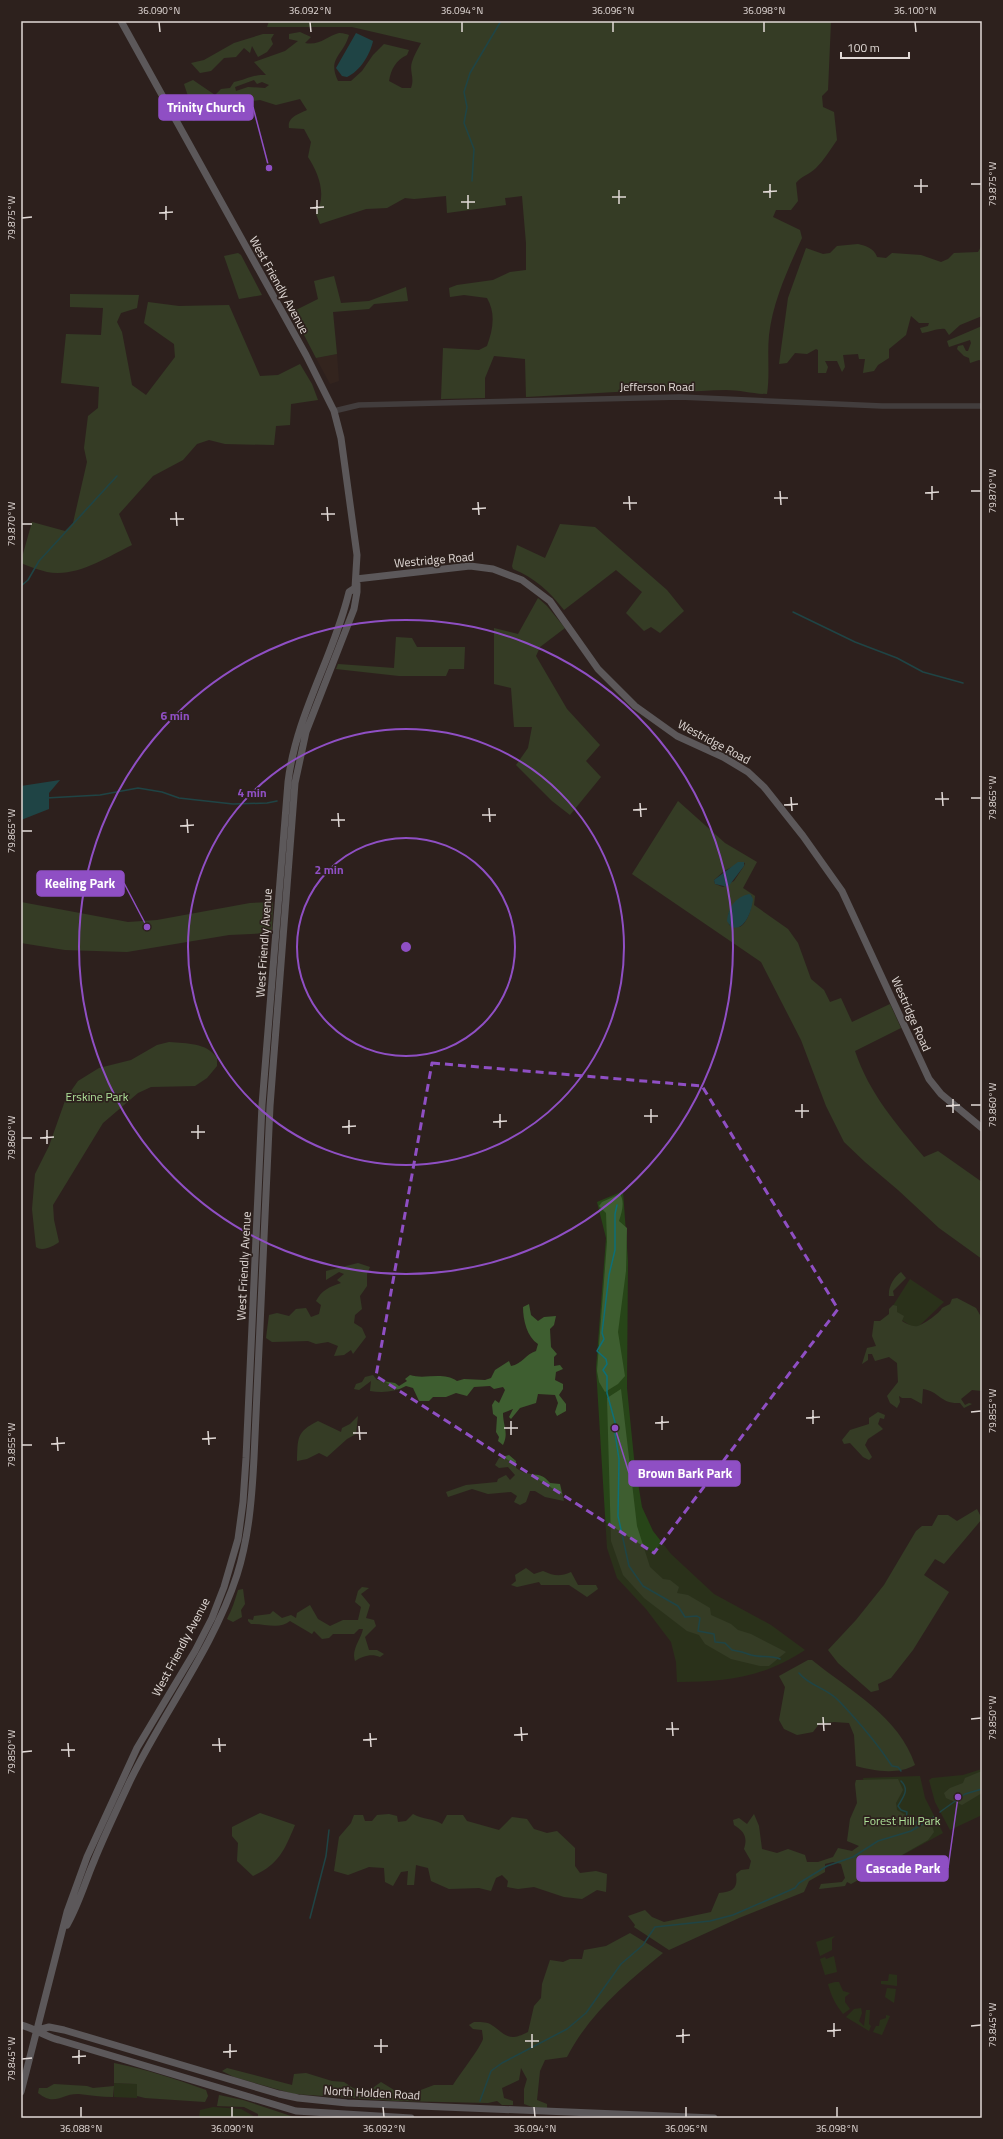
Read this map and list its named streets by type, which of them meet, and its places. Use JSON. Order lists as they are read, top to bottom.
{
  "streets": {
    "main road": ["West Friendly Avenue", "Westridge Road", "North Holden Road"],
    "street": ["Jefferson Road"]
  },
  "crossings": [
    ["West Friendly Avenue", "Jefferson Road"],
    ["West Friendly Avenue", "Westridge Road"],
    ["West Friendly Avenue", "North Holden Road"]
  ],
  "parks": ["Erskine Park", "Forest Hill Park"],
  "places": [
    "Trinity Church",
    "Keeling Park",
    "Brown Bark Park",
    "Cascade Park"
  ],
  "scale_bar": "100 m",
  "coordinates": [
    "36.090°N",
    "36.092°N",
    "36.094°N",
    "36.096°N",
    "36.098°N",
    "36.100°N",
    "79.875°W",
    "79.870°W",
    "79.865°W",
    "79.860°W",
    "79.855°W",
    "79.850°W",
    "79.845°W",
    "36.088°N"
  ],
  "rings": ["6 min", "4 min", "2 min"]
}
